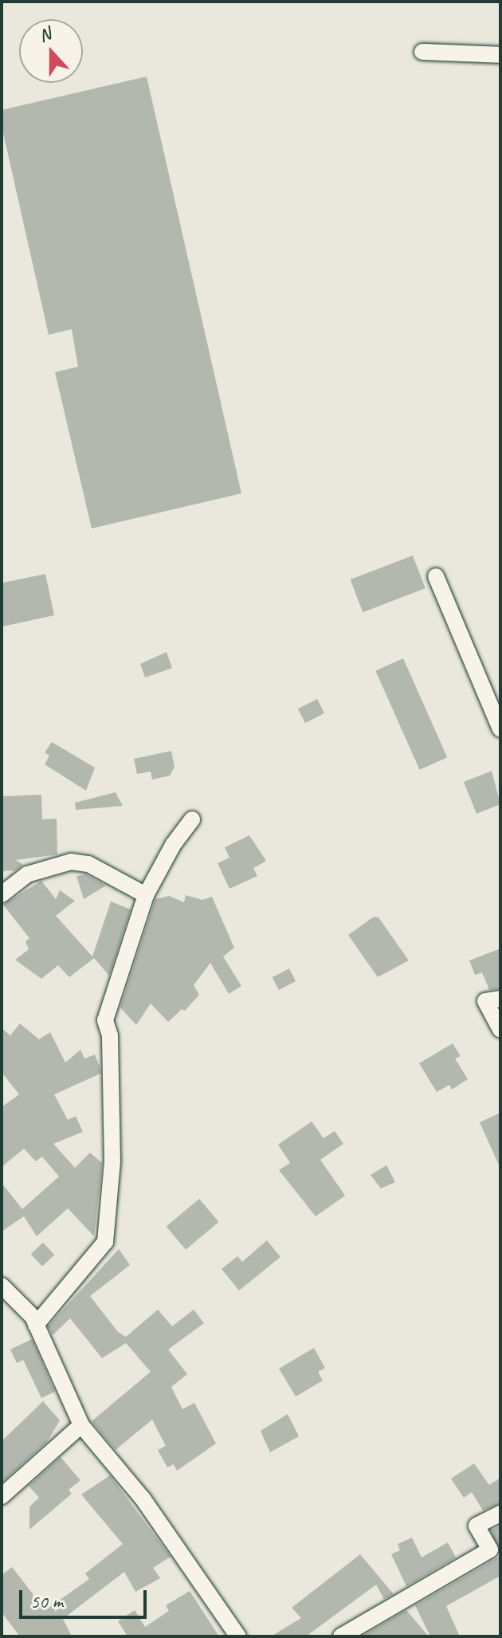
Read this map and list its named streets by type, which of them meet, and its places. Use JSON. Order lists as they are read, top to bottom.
{
  "scale_bar": "50 m",
  "north": "top"
}
